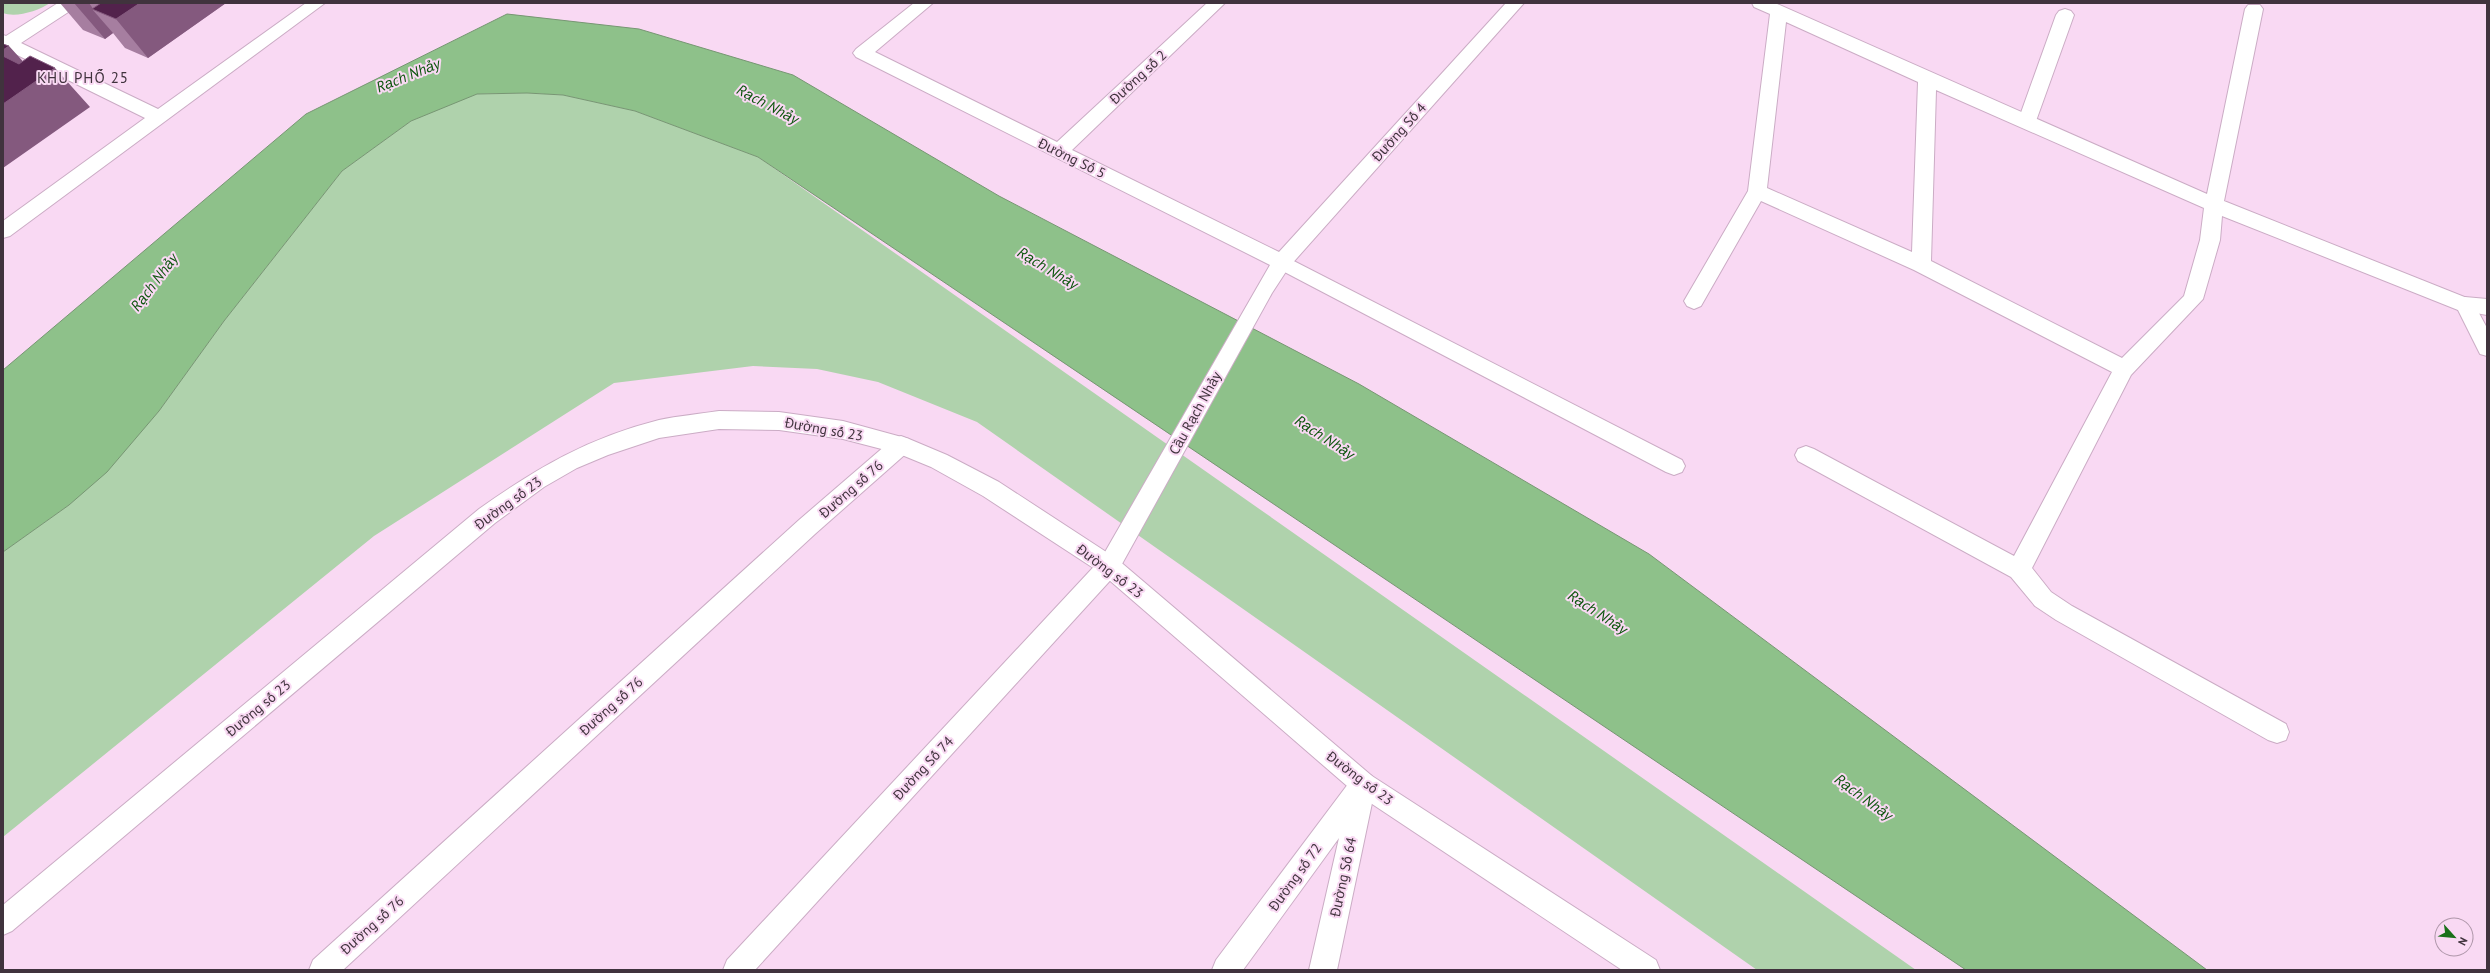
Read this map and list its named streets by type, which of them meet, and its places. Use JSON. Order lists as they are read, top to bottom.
{
  "streets": {
    "street": [
      "Đường số 2",
      "Đường Số 4",
      "Đường Số 5",
      "Cầu Rạch Nhảy",
      "Đường số 23",
      "Đường số 76",
      "Đường Số 74",
      "Đường số 72",
      "Đường Số 64"
    ]
  },
  "crossings": [
    ["Đường số 2", "Đường Số 5"],
    ["Đường Số 4", "Đường Số 5"],
    ["Đường Số 4", "Cầu Rạch Nhảy"],
    ["Đường Số 5", "Cầu Rạch Nhảy"],
    ["Cầu Rạch Nhảy", "Đường số 23"],
    ["Cầu Rạch Nhảy", "Đường Số 74"],
    ["Đường số 23", "Đường số 76"],
    ["Đường số 23", "Đường Số 74"],
    ["Đường số 23", "Đường số 72"],
    ["Đường số 23", "Đường Số 64"],
    ["Đường số 72", "Đường Số 64"]
  ],
  "districts": ["KHU PHỐ 25"],
  "water": ["Rạch Nhảy"],
  "north": "bottom right"
}
